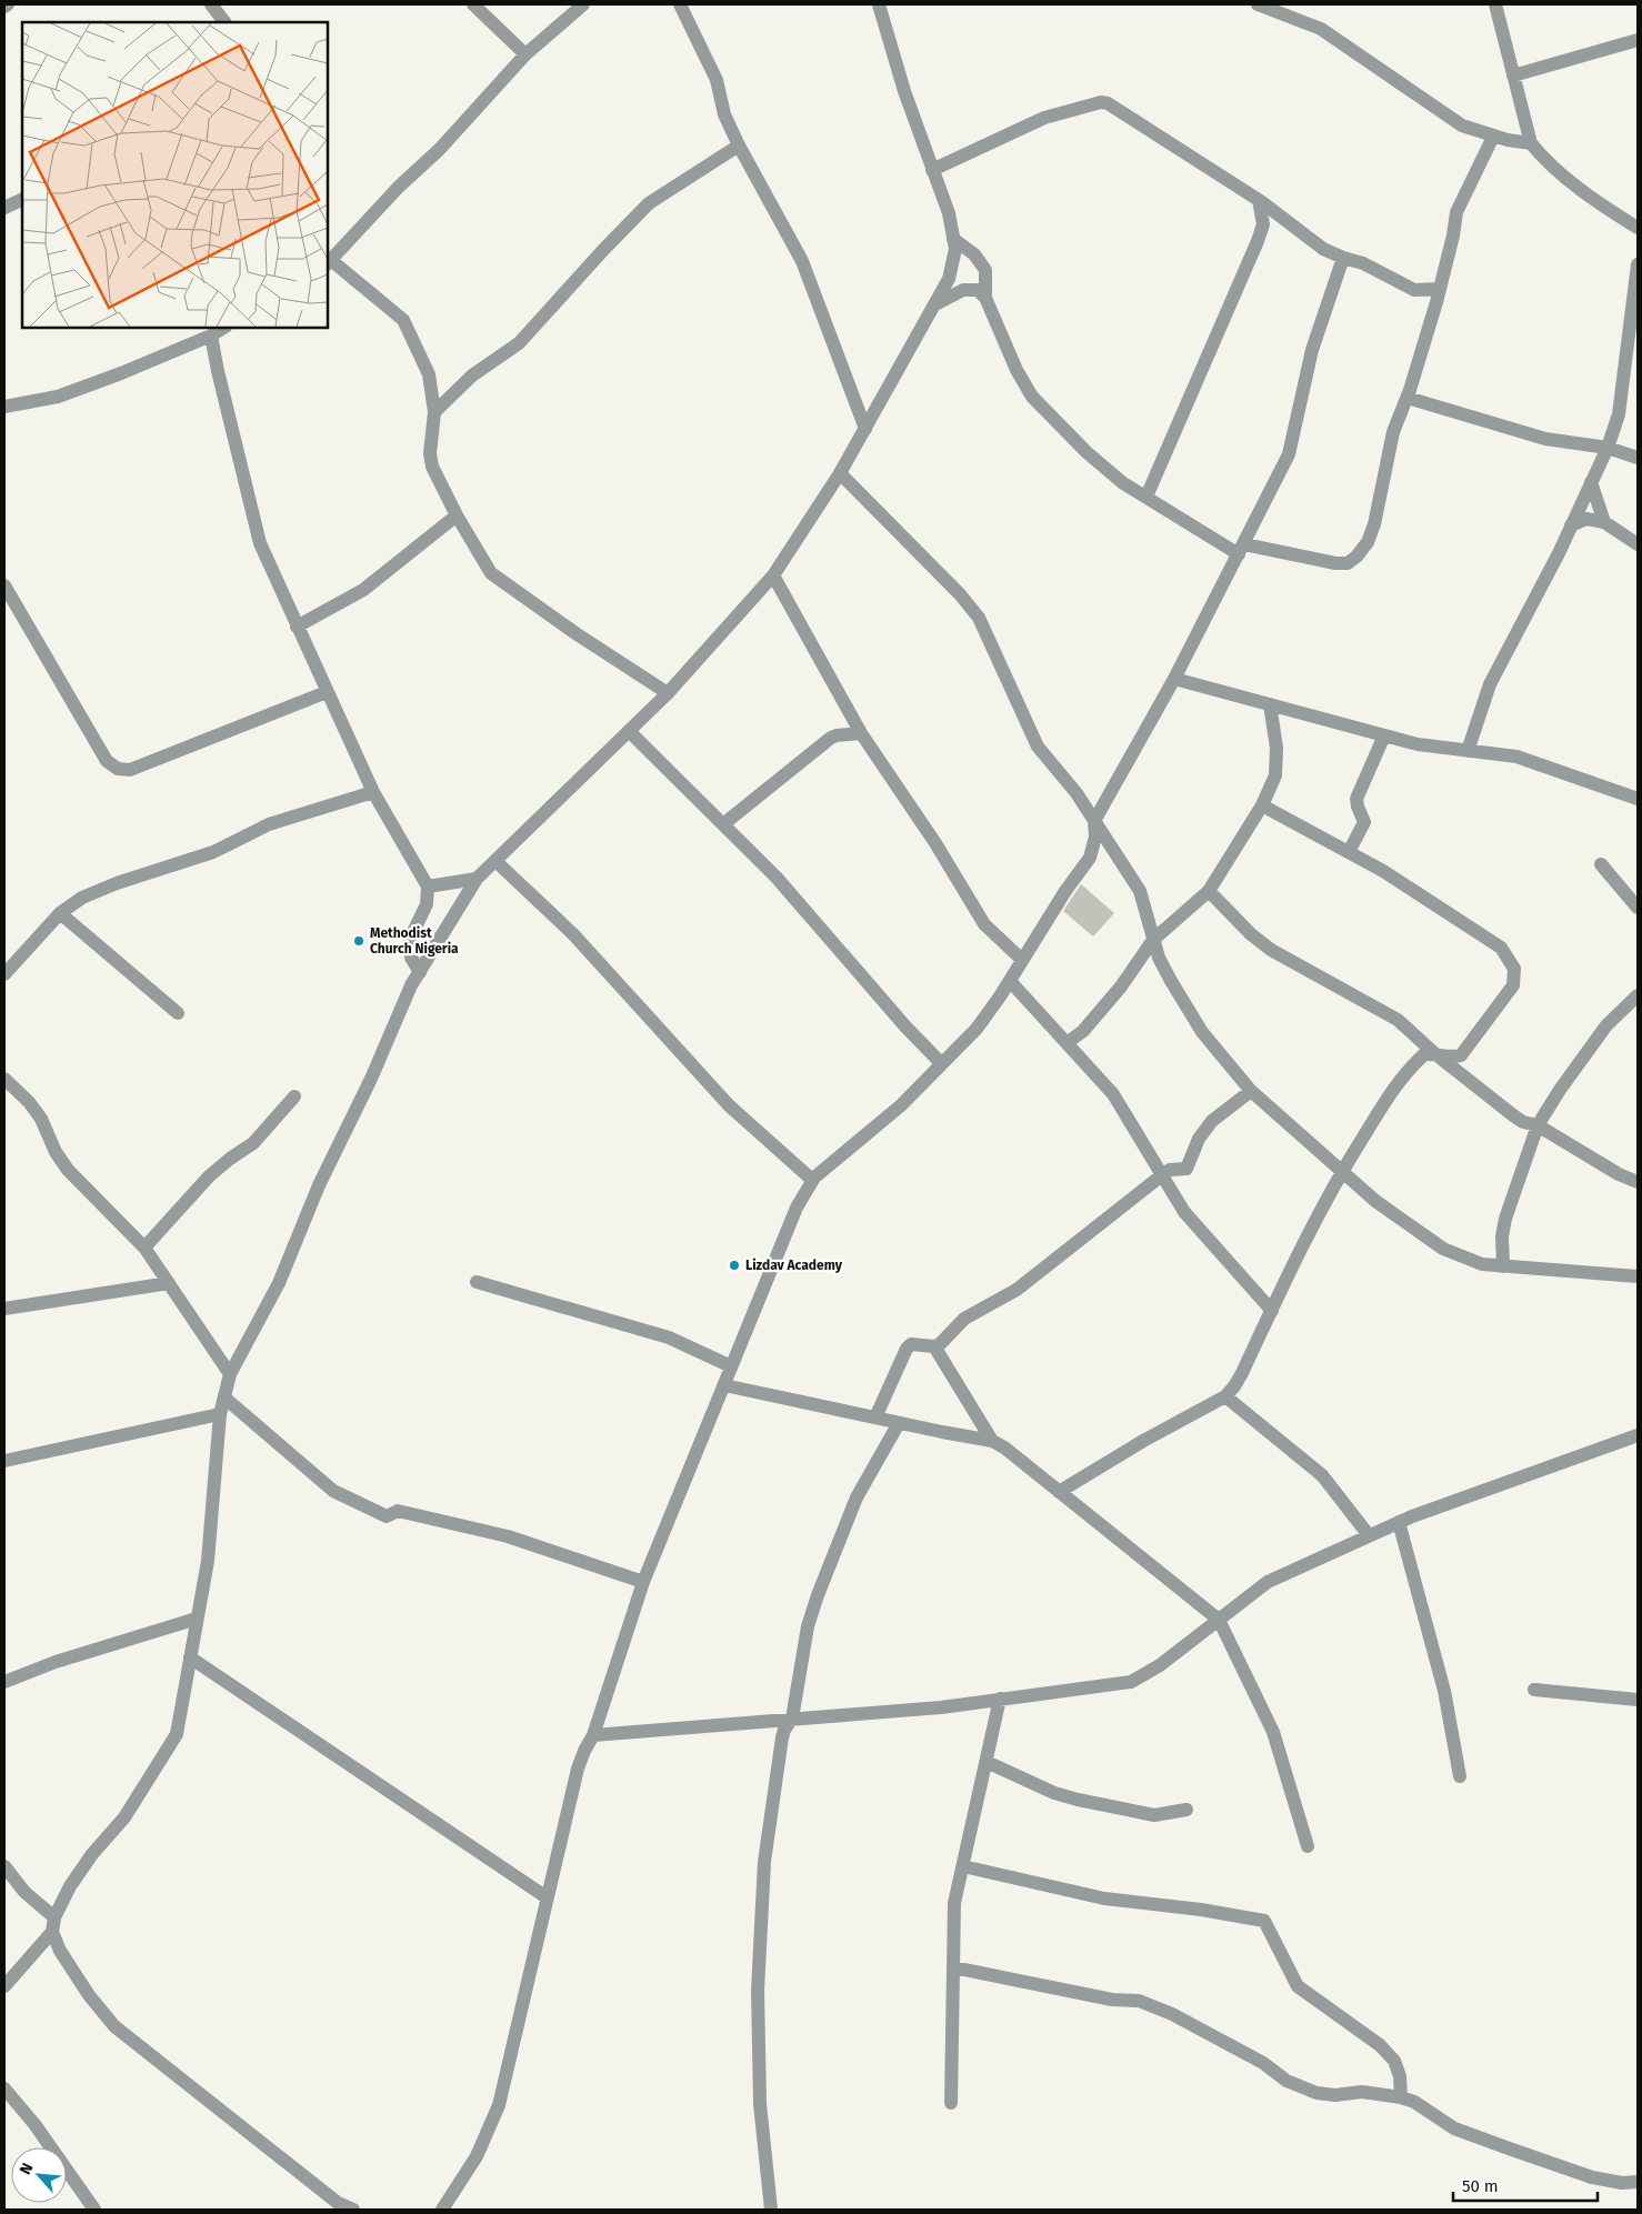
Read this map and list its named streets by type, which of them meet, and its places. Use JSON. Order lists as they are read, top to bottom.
{
  "places": ["Methodist Church Nigeria", "Lizdav Academy"],
  "scale_bar": "50 m",
  "north": "top left"
}
